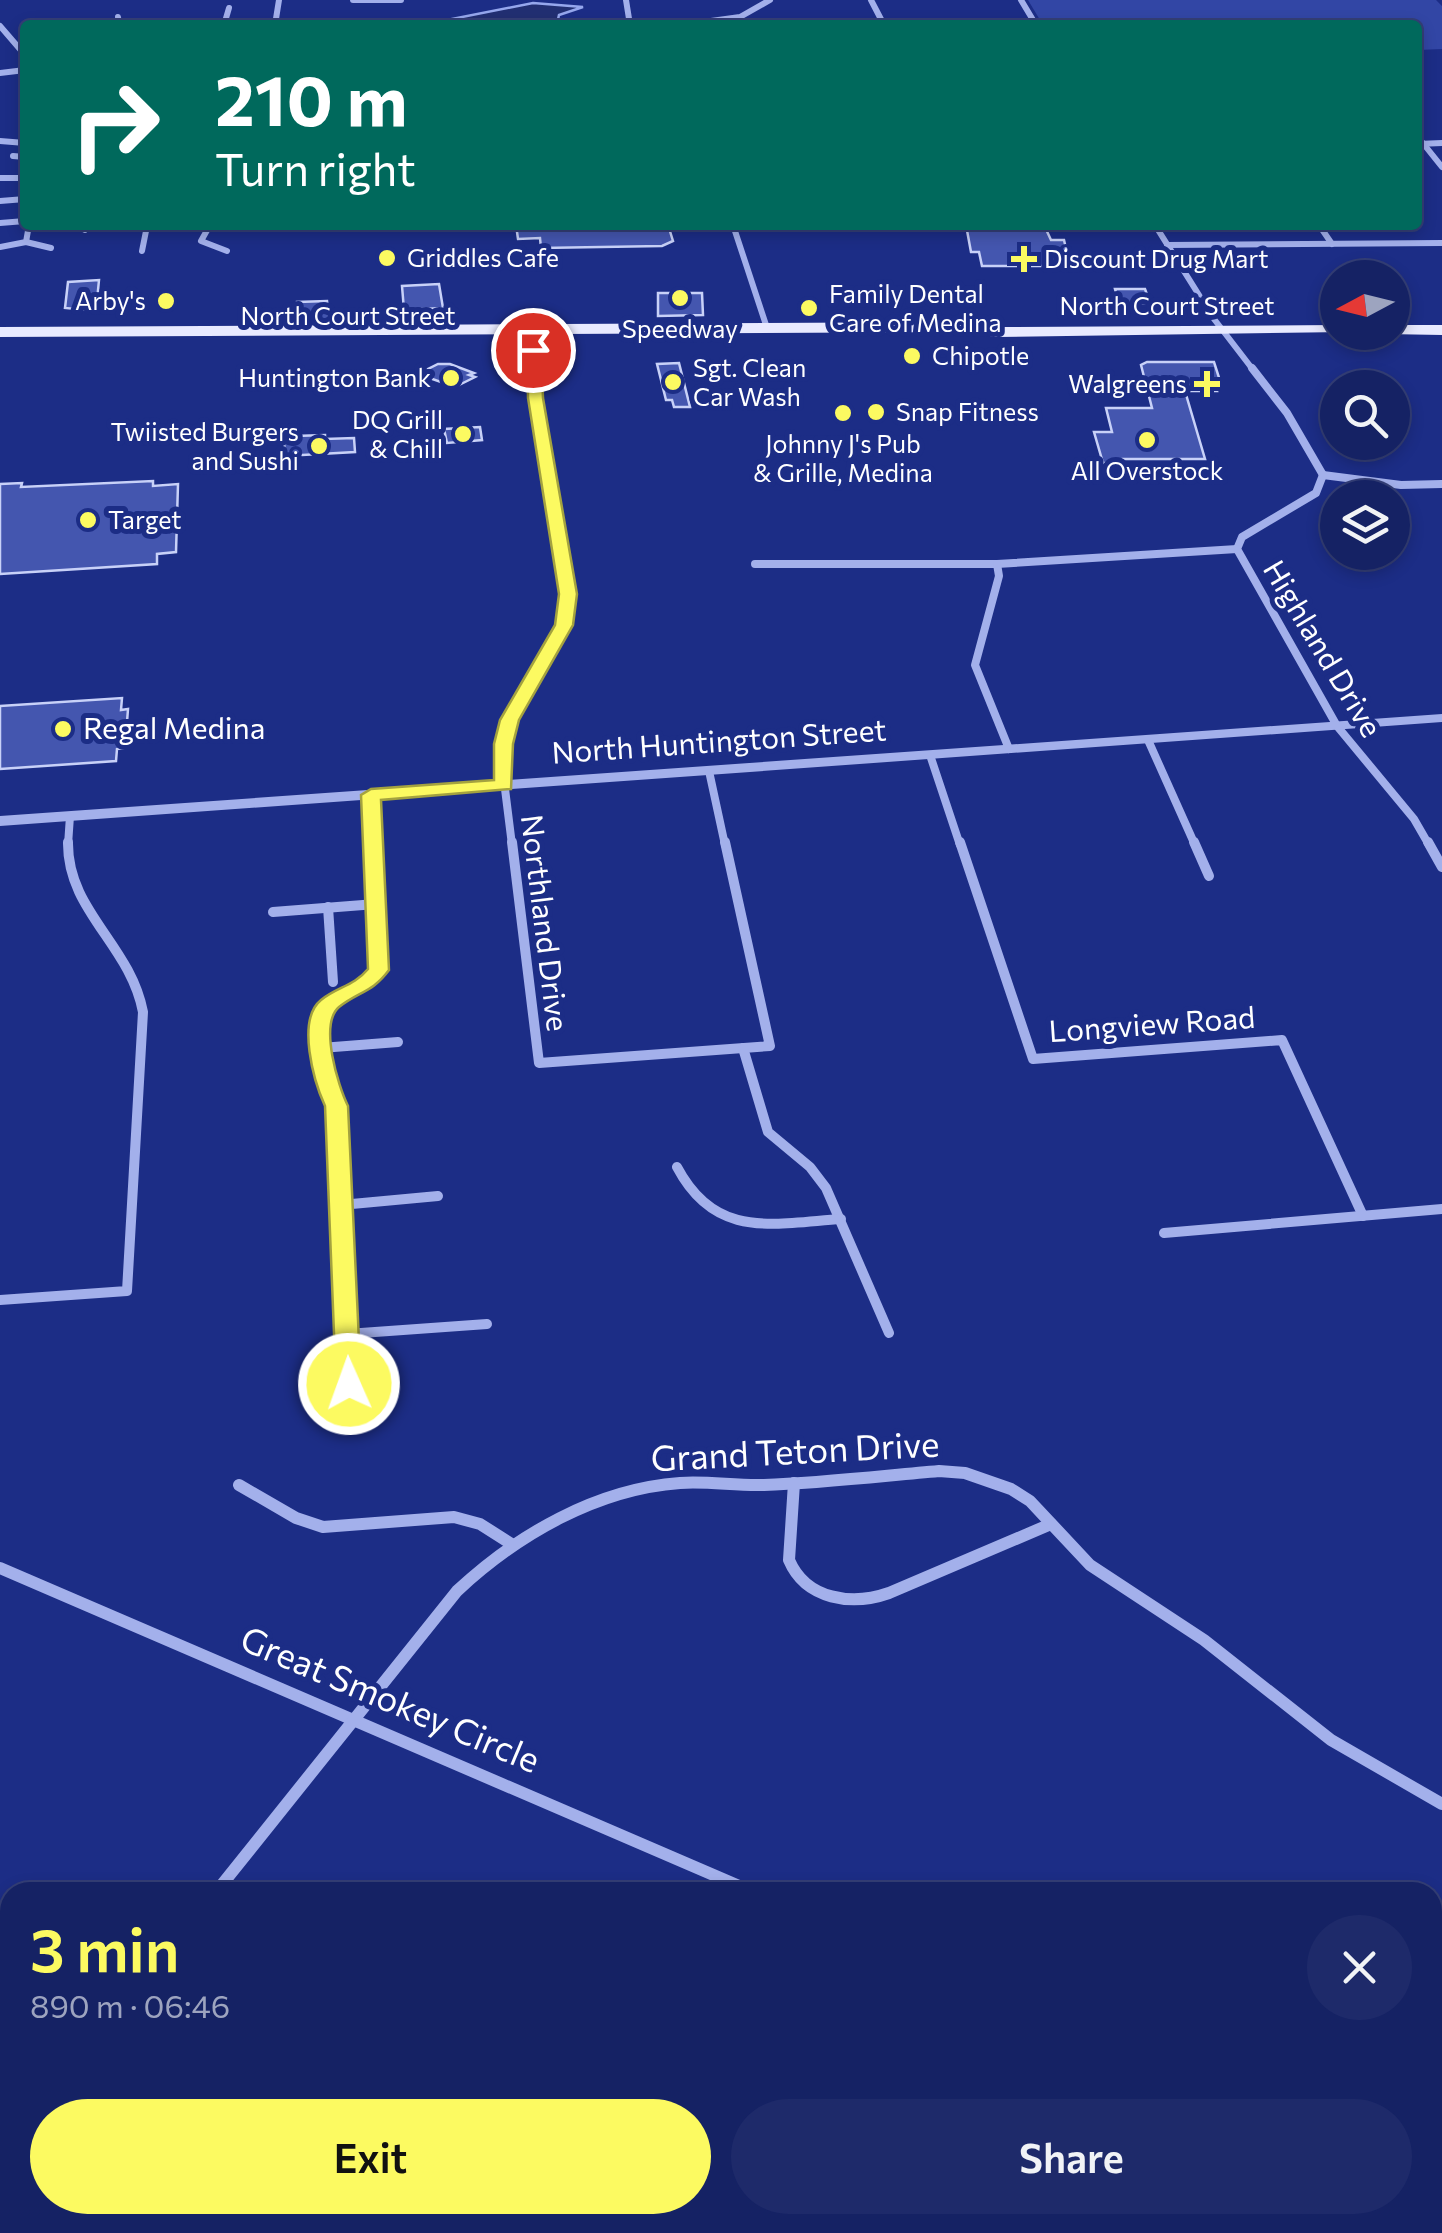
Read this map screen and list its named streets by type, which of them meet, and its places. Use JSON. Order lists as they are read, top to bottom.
{
  "streets": {
    "main road": ["North Court Street"],
    "street": [
      "Highland Drive",
      "North Huntington Street",
      "Northland Drive",
      "Longview Road",
      "Grand Teton Drive",
      "Great Smokey Circle"
    ]
  },
  "crossings": [
    ["North Court Street", "Northland Drive"],
    ["Highland Drive", "North Huntington Street"],
    ["North Huntington Street", "Northland Drive"],
    ["North Huntington Street", "Longview Road"],
    ["Grand Teton Drive", "Great Smokey Circle"]
  ],
  "places": {
    "other": [
      "Griddles Cafe",
      "Speedway",
      "Arby's",
      "Family Dental Care of Medina",
      "Chipotle",
      "Huntington Bank",
      "Sgt. Clean Car Wash",
      "Snap Fitness",
      "Johnny J's Pub & Grille, Medina",
      "DQ Grill & Chill",
      "All Overstock",
      "Twiisted Burgers and Sushi",
      "Target",
      "Regal Medina"
    ],
    "health": ["Discount Drug Mart", "Walgreens"]
  },
  "north": "left",
  "page": {
    "turn": ["210 m", "Turn right"],
    "heading": ["3 min", "890 m · 06:46"],
    "buttons": ["Exit", "Share"]
  }
}
